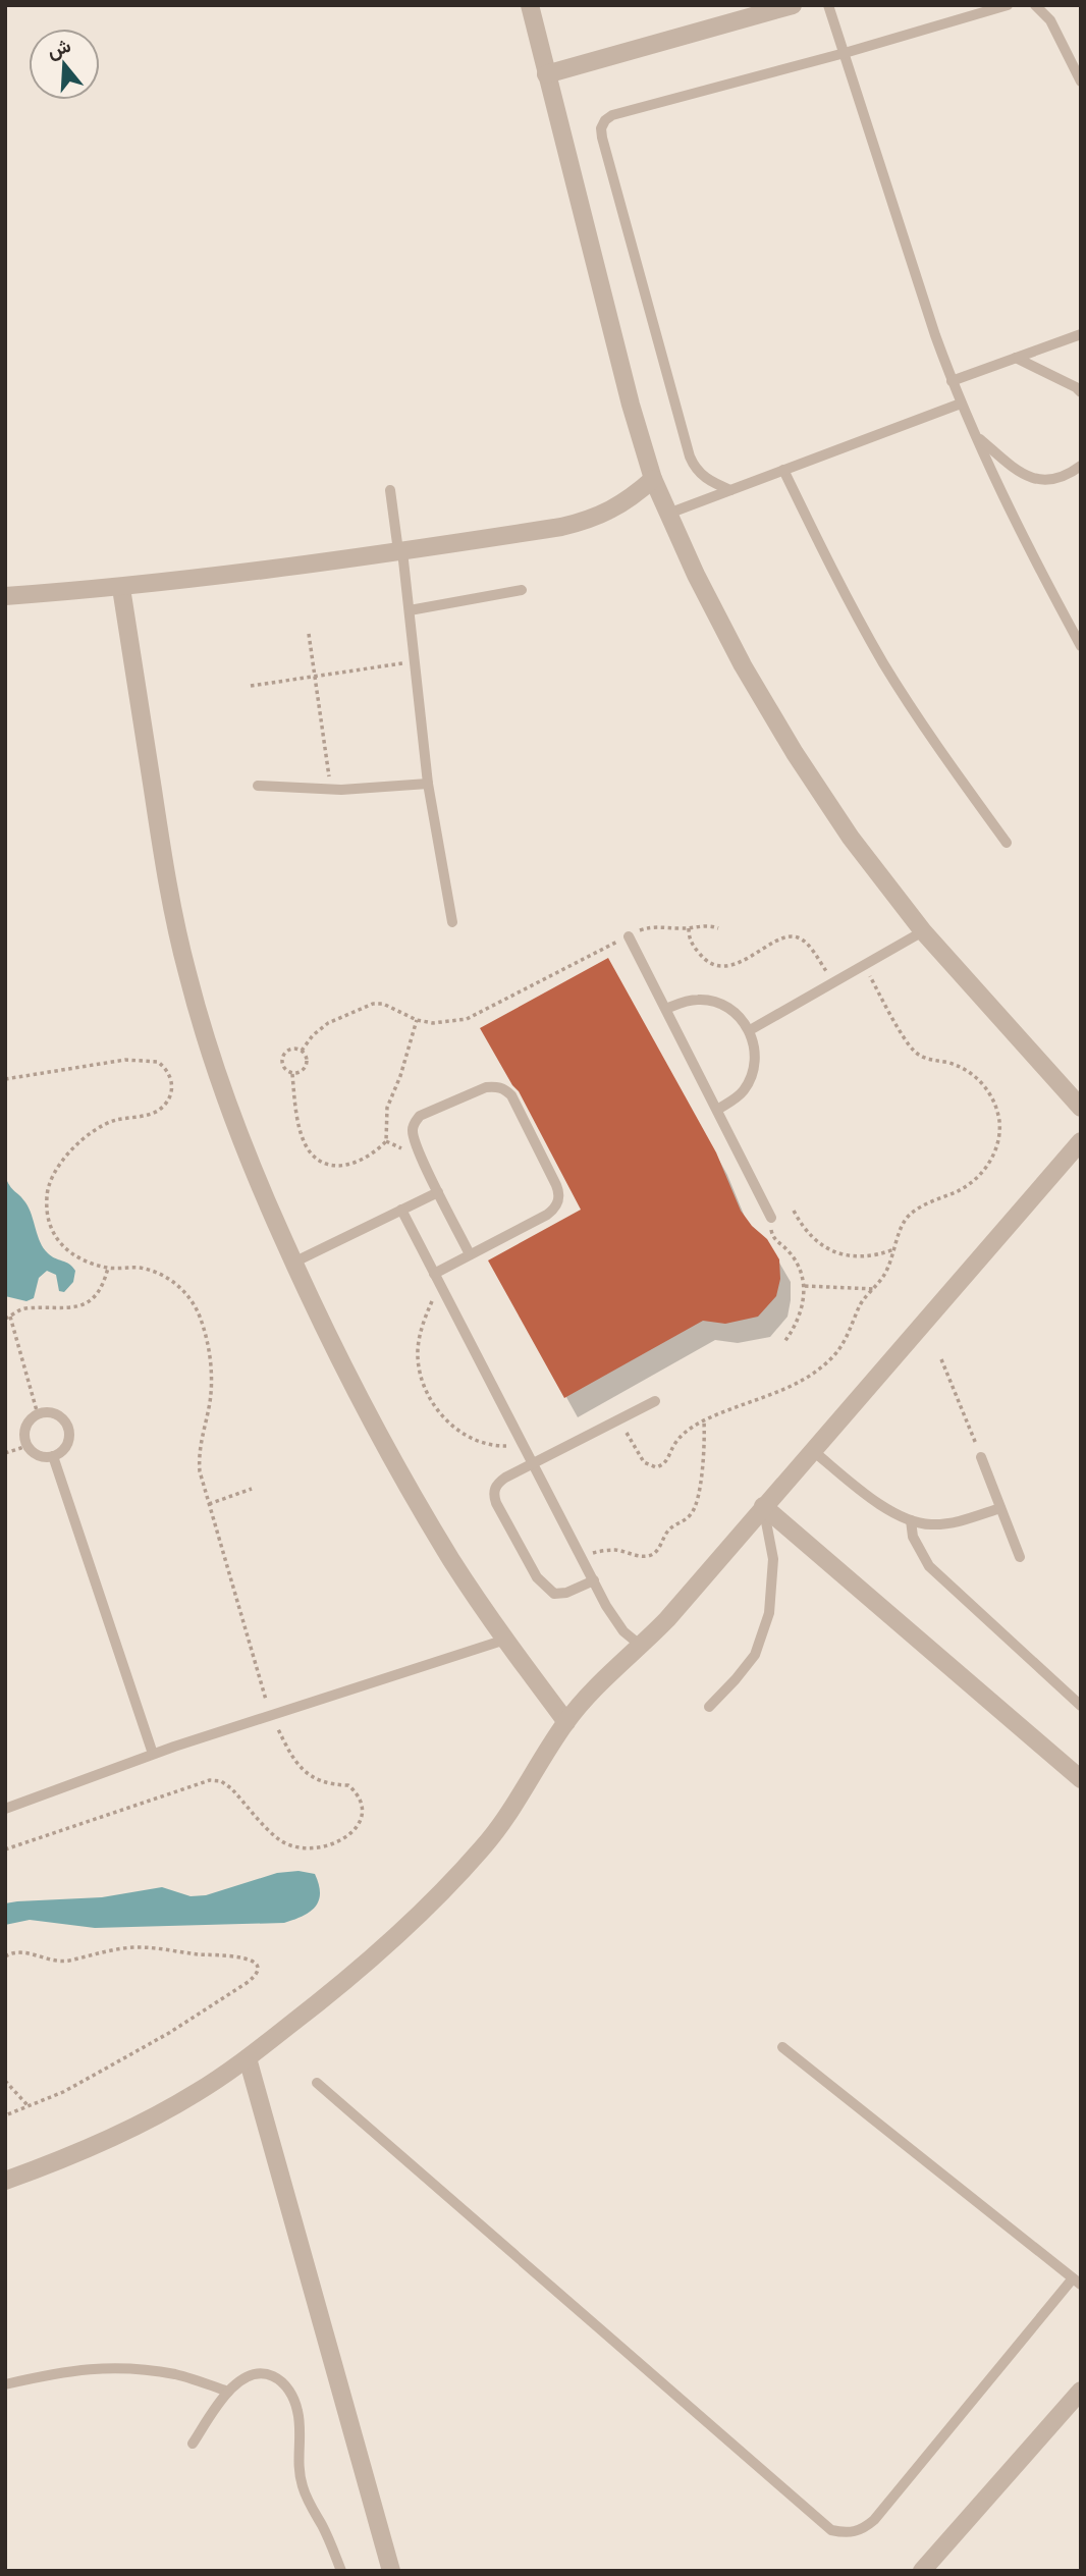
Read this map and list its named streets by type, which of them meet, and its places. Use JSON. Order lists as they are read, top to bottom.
{
  "north": "top"
}
